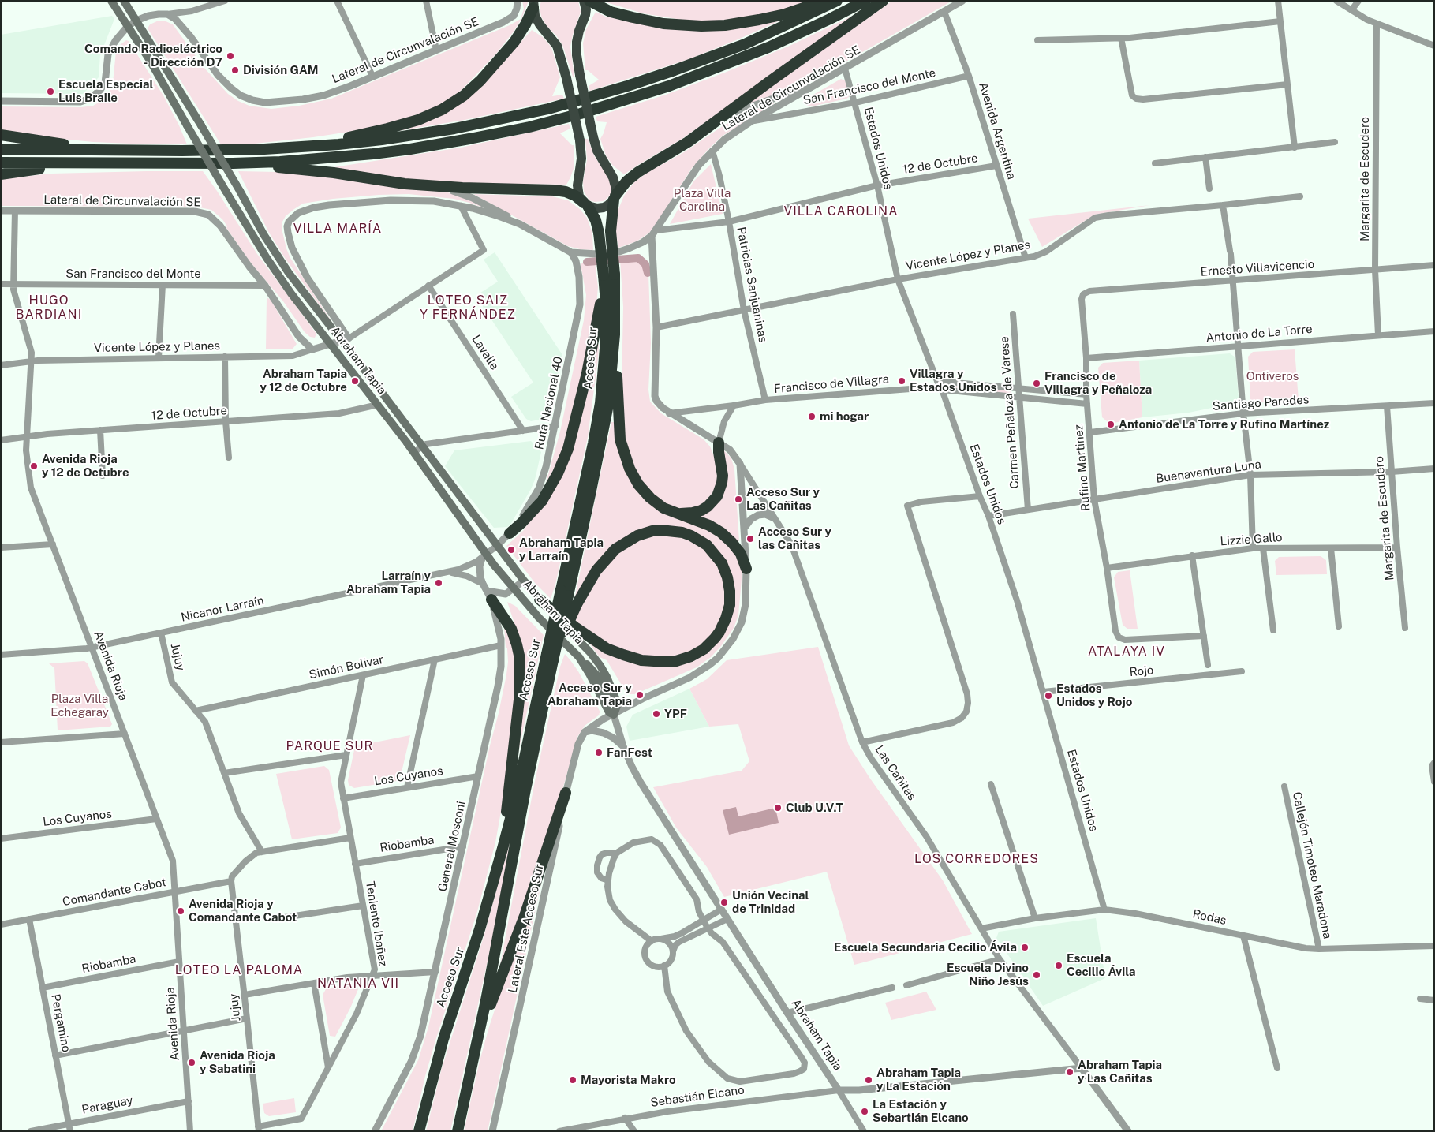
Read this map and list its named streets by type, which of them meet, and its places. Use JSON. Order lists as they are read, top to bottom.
{
  "streets": {
    "highway": ["Acceso Sur"],
    "main road": ["Abraham Tapia"],
    "street": [
      "Lateral de Circunvalación SE",
      "San Francisco del Monte",
      "Avenida Argentina",
      "Estados Unidos",
      "12 de Octubre",
      "Margarita de Escudero",
      "Vicente López y Planes",
      "Ernesto Villavicencio",
      "Patricias Sanjuaninas",
      "Antonio de La Torre",
      "Lavalle",
      "Francisco de Villagra",
      "Ruta Nacional 40",
      "Santiago Paredes",
      "Carmen Peñaloza de Varese",
      "Rufino Martinez",
      "Buenaventura Luna",
      "Lizzie Gallo",
      "Nicanor Larraín",
      "Jujuy",
      "Avenida Rioja",
      "Simón Bolivar",
      "Rojo",
      "Las Cañitas",
      "Los Cuyanos",
      "Riobamba",
      "General Mosconi",
      "Callejón Timoteo Maradona",
      "Comandante Cabot",
      "Rodas",
      "Teniente Ibañez",
      "Lateral Este Acceso Sur",
      "Pergamino",
      "Sebastián Elcano",
      "Paraguay"
    ]
  },
  "crossings": [
    ["Lateral de Circunvalación SE", "San Francisco del Monte"],
    ["Lateral de Circunvalación SE", "Avenida Argentina"],
    ["Lateral de Circunvalación SE", "Estados Unidos"],
    ["Lateral de Circunvalación SE", "12 de Octubre"],
    ["Lateral de Circunvalación SE", "Vicente López y Planes"],
    ["Lateral de Circunvalación SE", "Patricias Sanjuaninas"],
    ["Lateral de Circunvalación SE", "Abraham Tapia"],
    ["Lateral de Circunvalación SE", "Ruta Nacional 40"],
    ["Lateral de Circunvalación SE", "Avenida Rioja"],
    ["San Francisco del Monte", "Avenida Argentina"],
    ["San Francisco del Monte", "Estados Unidos"],
    ["San Francisco del Monte", "Avenida Rioja"],
    ["Avenida Argentina", "12 de Octubre"],
    ["Avenida Argentina", "Vicente López y Planes"],
    ["Estados Unidos", "12 de Octubre"],
    ["Estados Unidos", "Vicente López y Planes"],
    ["Estados Unidos", "Francisco de Villagra"],
    ["Estados Unidos", "Buenaventura Luna"],
    ["Estados Unidos", "Rojo"],
    ["Estados Unidos", "Rodas"],
    ["12 de Octubre", "Patricias Sanjuaninas"],
    ["12 de Octubre", "Abraham Tapia"],
    ["12 de Octubre", "Avenida Rioja"],
    ["Margarita de Escudero", "Ernesto Villavicencio"],
    ["Margarita de Escudero", "Antonio de La Torre"],
    ["Margarita de Escudero", "Santiago Paredes"],
    ["Margarita de Escudero", "Buenaventura Luna"],
    ["Margarita de Escudero", "Lizzie Gallo"],
    ["Vicente López y Planes", "Patricias Sanjuaninas"],
    ["Vicente López y Planes", "Avenida Rioja"],
    ["Ernesto Villavicencio", "Rufino Martinez"],
    ["Patricias Sanjuaninas", "Francisco de Villagra"],
    ["Antonio de La Torre", "Rufino Martinez"],
    ["Abraham Tapia", "Ruta Nacional 40"],
    ["Abraham Tapia", "Nicanor Larraín"],
    ["Abraham Tapia", "Las Cañitas"],
    ["Abraham Tapia", "General Mosconi"],
    ["Abraham Tapia", "Sebastián Elcano"],
    ["Francisco de Villagra", "Carmen Peñaloza de Varese"],
    ["Francisco de Villagra", "Rufino Martinez"],
    ["Ruta Nacional 40", "Nicanor Larraín"],
    ["Santiago Paredes", "Rufino Martinez"],
    ["Carmen Peñaloza de Varese", "Buenaventura Luna"],
    ["Rufino Martinez", "Buenaventura Luna"],
    ["Rufino Martinez", "Lizzie Gallo"],
    ["Nicanor Larraín", "Jujuy"],
    ["Nicanor Larraín", "Avenida Rioja"],
    ["Nicanor Larraín", "General Mosconi"],
    ["Jujuy", "Simón Bolivar"],
    ["Jujuy", "Comandante Cabot"],
    ["Jujuy", "Teniente Ibañez"],
    ["Avenida Rioja", "Los Cuyanos"],
    ["Avenida Rioja", "Riobamba"],
    ["Avenida Rioja", "Comandante Cabot"],
    ["Avenida Rioja", "Paraguay"],
    ["Simón Bolivar", "General Mosconi"],
    ["Simón Bolivar", "Teniente Ibañez"],
    ["Las Cañitas", "Rodas"],
    ["Los Cuyanos", "General Mosconi"],
    ["Los Cuyanos", "Teniente Ibañez"],
    ["Riobamba", "General Mosconi"],
    ["Riobamba", "Teniente Ibañez"],
    ["Riobamba", "Pergamino"],
    ["Callejón Timoteo Maradona", "Rodas"],
    ["Comandante Cabot", "Pergamino"],
    ["Pergamino", "Paraguay"]
  ],
  "districts": [
    "VILLA CAROLINA",
    "VILLA MARÍA",
    "HUGO BARDIANI",
    "LOTEO SAIZ Y FERNÁNDEZ",
    "ATALAYA IV",
    "PARQUE SUR",
    "LOS CORREDORES",
    "LOTEO LA PALOMA",
    "NATANIA VII"
  ],
  "parks": ["Plaza Villa Carolina", "Ontiveros", "Plaza Villa Echegaray"],
  "places": [
    "Comando Radioeléctrico - Dirección D7",
    "División GAM",
    "Escuela Especial Luis Braile",
    "Abraham Tapia y 12 de Octubre",
    "Villagra y Estados Unidos",
    "Francisco de Villagra y Peñaloza",
    "mi hogar",
    "Antonio de La Torre y Rufino Martínez",
    "Avenida Rioja y 12 de Octubre",
    "Acceso Sur y Las Cañitas",
    "Acceso Sur y las Cañitas",
    "Abraham Tapia y Larraín",
    "Larraín y Abraham Tapia",
    "Acceso Sur y Abraham Tapia",
    "Estados Unidos y Rojo",
    "YPF",
    "FanFest",
    "Club U.V.T",
    "Unión Vecinal de Trinidad",
    "Avenida Rioja y Comandante Cabot",
    "Escuela Secundaria Cecilio Ávila",
    "Escuela Cecilio Ávila",
    "Escuela Divino Niño Jesús",
    "Avenida Rioja y Sabatini",
    "Abraham Tapia y Las Cañitas",
    "Mayorista Makro",
    "Abraham Tapia y La Estación",
    "La Estación y Sebartián Elcano"
  ]
}
